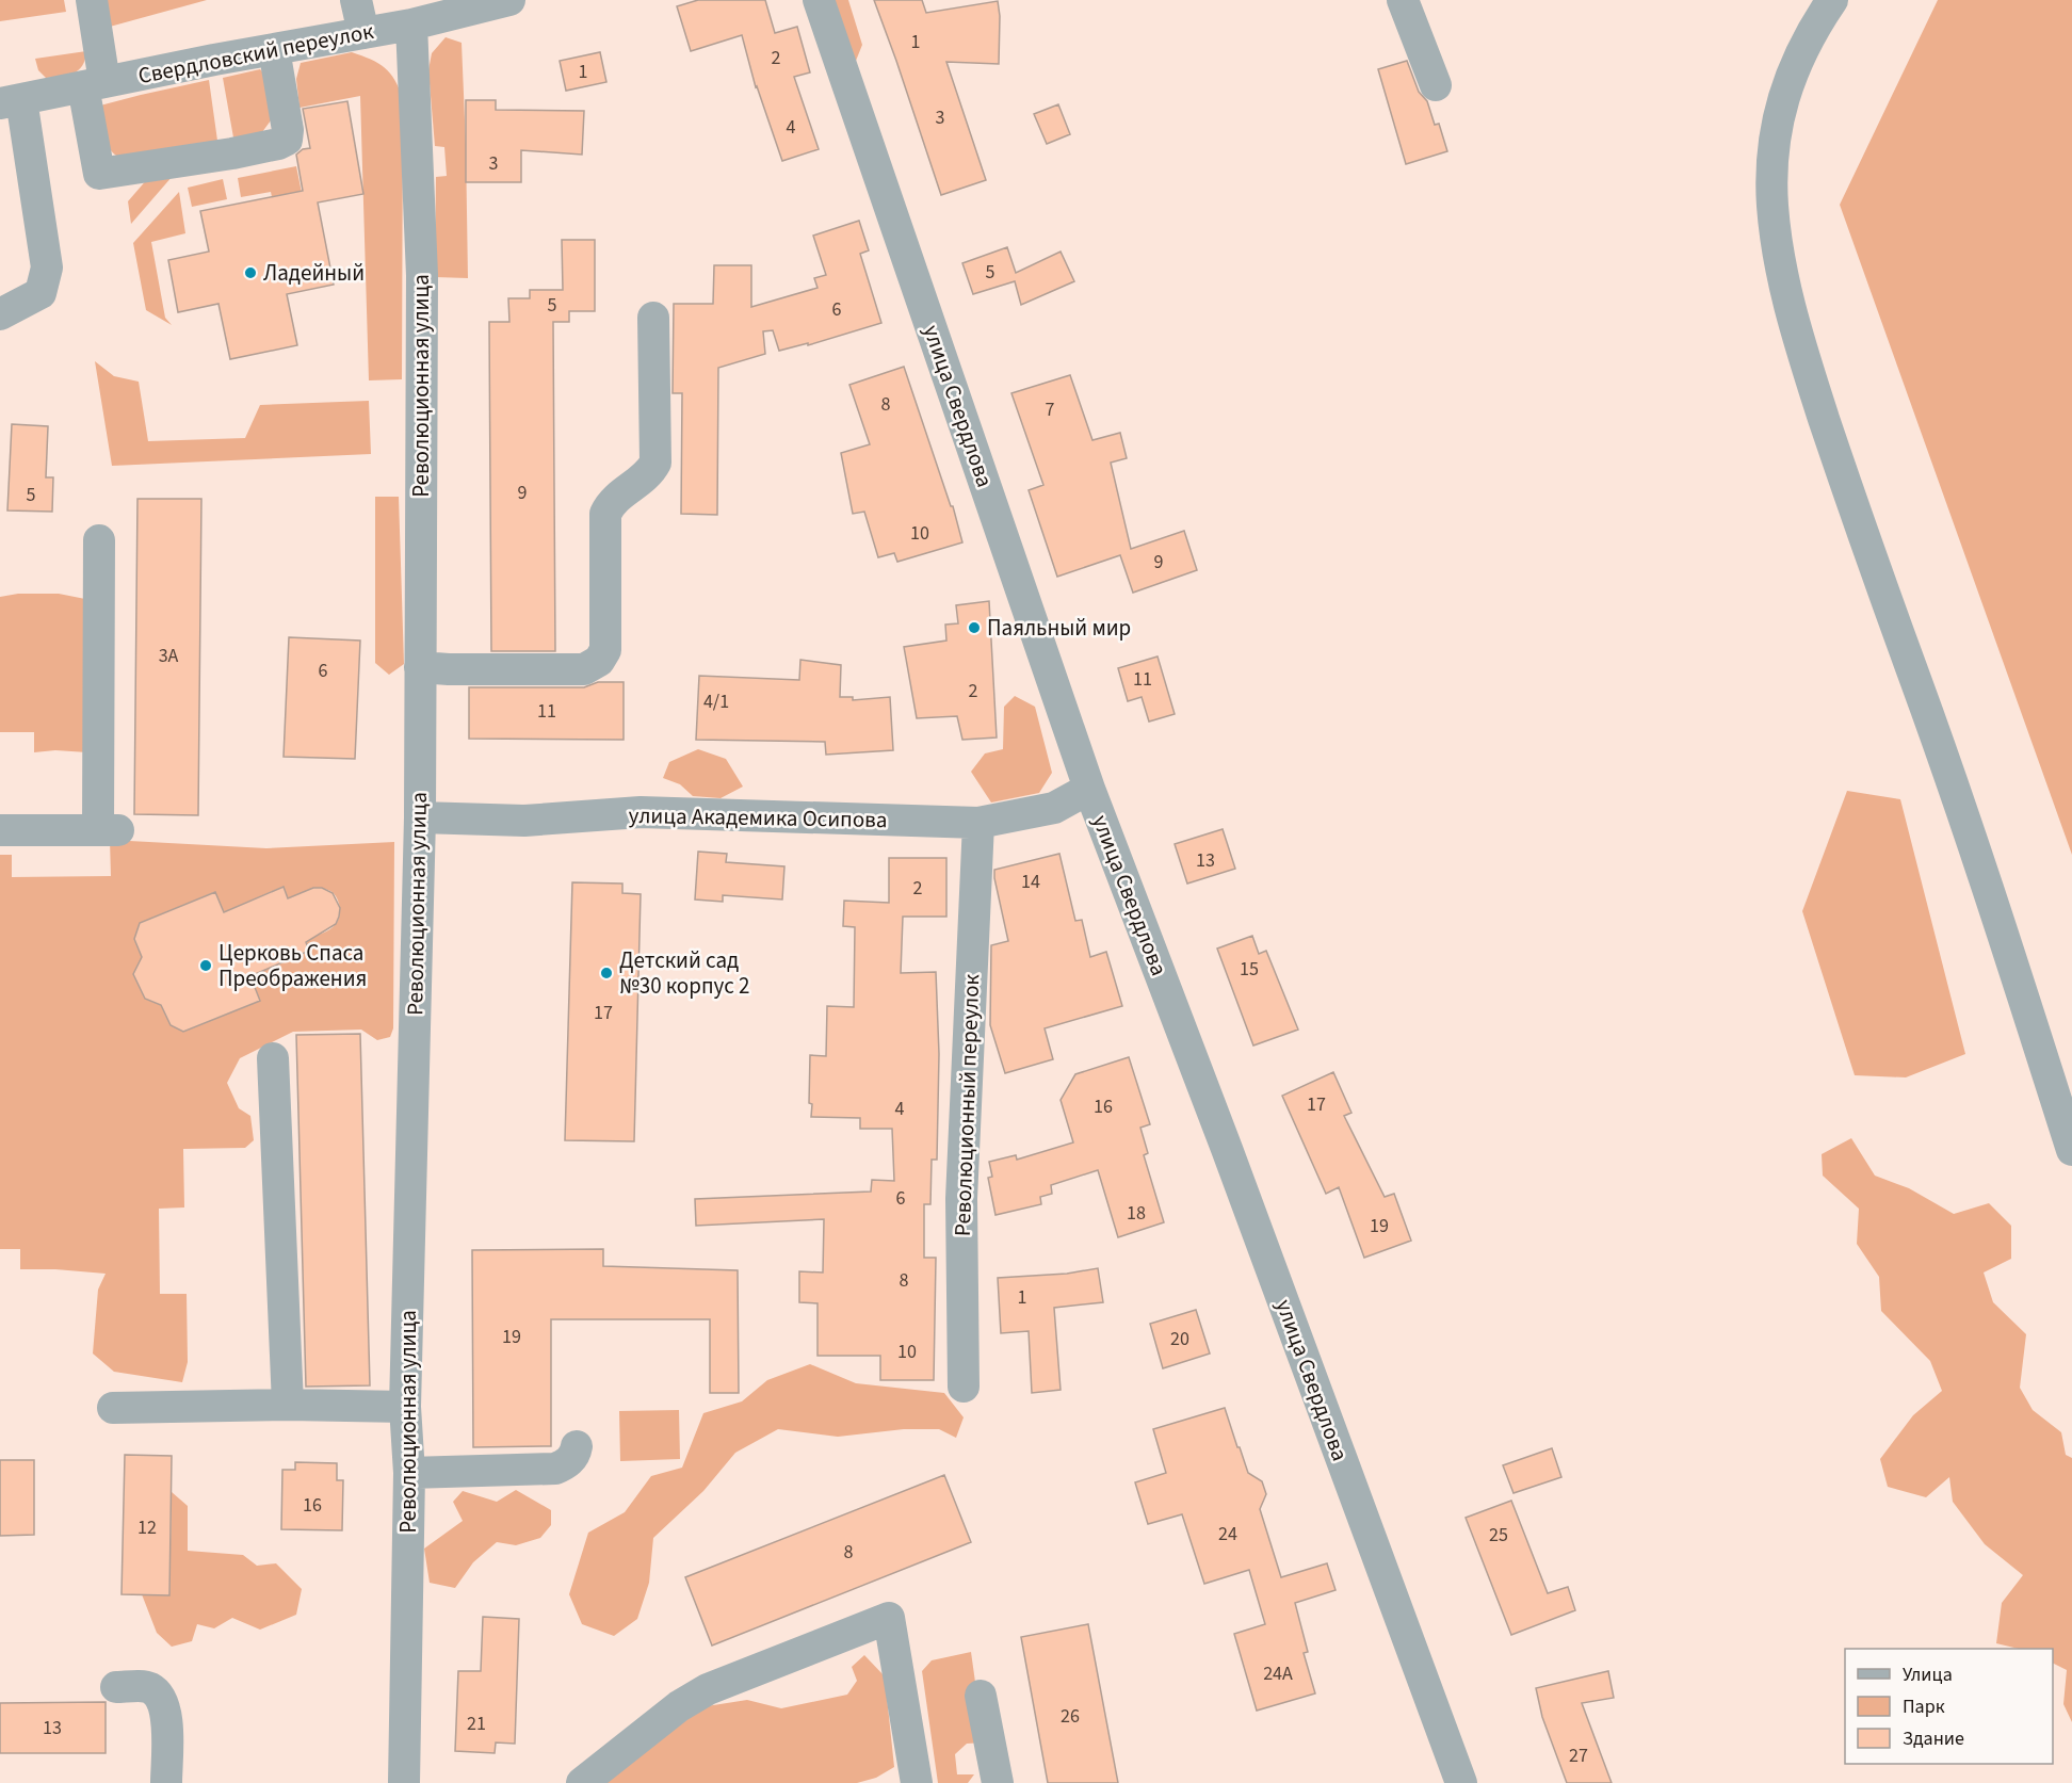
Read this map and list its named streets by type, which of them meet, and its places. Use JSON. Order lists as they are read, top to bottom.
{
  "streets": {
    "street": [
      "Свердловский переулок",
      "Революционная улица",
      "улица Свердлова",
      "улица Академика Осипова",
      "Революционный переулок"
    ]
  },
  "crossings": [
    ["Свердловский переулок", "Революционная улица"],
    ["Революционная улица", "улица Академика Осипова"],
    ["улица Свердлова", "улица Академика Осипова"],
    ["улица Академика Осипова", "Революционный переулок"]
  ],
  "places": [
    "Ладейный",
    "Паяльный мир",
    "Церковь Спаса Преображения",
    "Детский сад №30 корпус 2"
  ],
  "house_numbers": [
    "1",
    "2",
    "1",
    "3",
    "4",
    "3",
    "5",
    "5",
    "6",
    "8",
    "7",
    "9",
    "5",
    "10",
    "9",
    "3А",
    "6",
    "11",
    "2",
    "4/1",
    "11",
    "13",
    "14",
    "2",
    "15",
    "17",
    "17",
    "16",
    "4",
    "6",
    "18",
    "19",
    "8",
    "1",
    "19",
    "20",
    "10",
    "16",
    "12",
    "24",
    "25",
    "8",
    "24А",
    "26",
    "21",
    "13",
    "27"
  ],
  "legend": ["Улица", "Парк", "Здание"]
}
